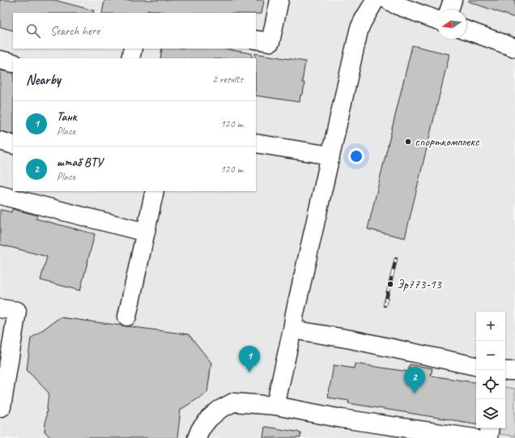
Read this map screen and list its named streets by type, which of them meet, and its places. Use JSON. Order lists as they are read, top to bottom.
{
  "places": ["спорткомплекс", "Эр773-13"],
  "north": "left",
  "page": {
    "search": "Search here",
    "heading": ["Nearby", "2 results"],
    "list": [
      {
        "mark": "1",
        "name": "Танк",
        "note": "Place",
        "value": "120 m"
      },
      {
        "mark": "2",
        "name": "штаб ВТУ",
        "note": "Place",
        "value": "120 m"
      }
    ],
    "map_buttons": ["+", "−"],
    "pins": ["1", "2"]
  }
}
